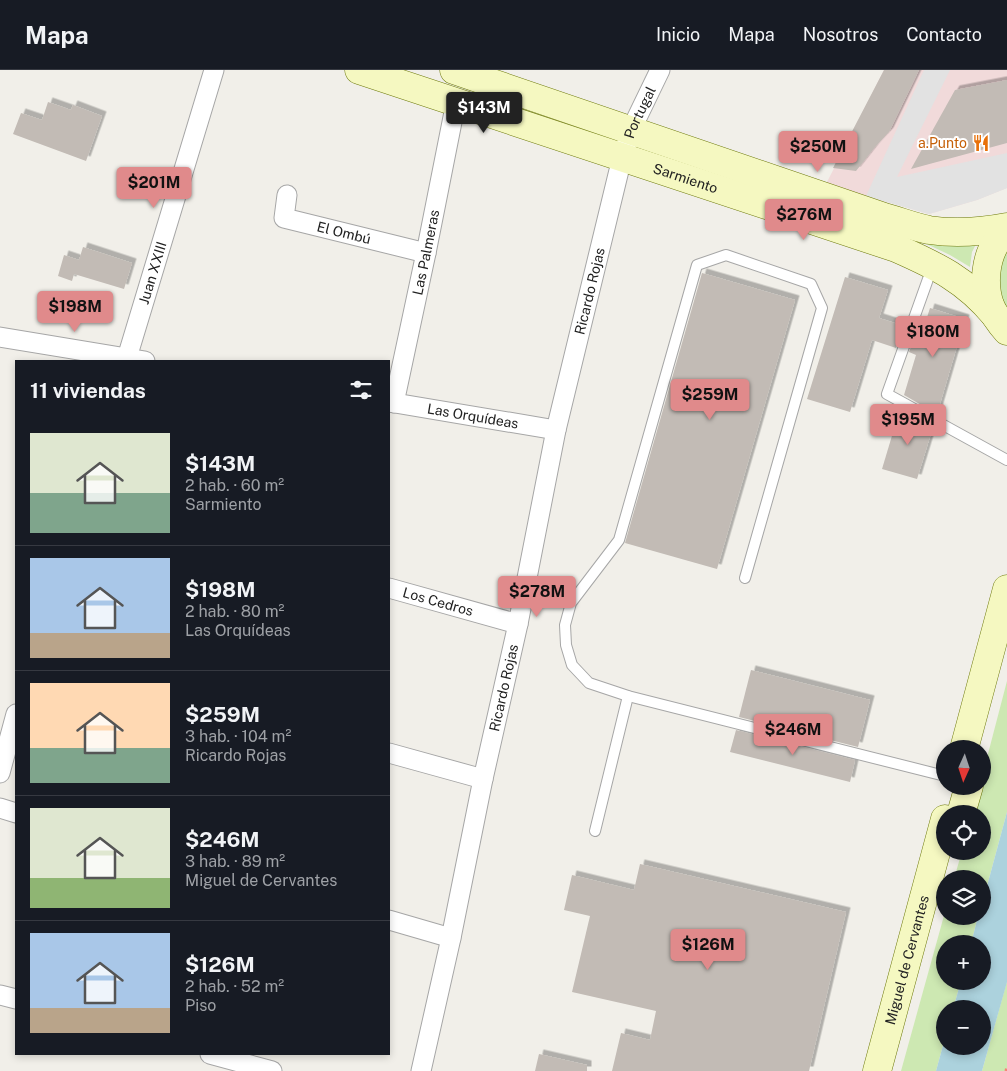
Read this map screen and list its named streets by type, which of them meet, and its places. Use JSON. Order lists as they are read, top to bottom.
{
  "streets": {
    "main road": ["Sarmiento", "Miguel de Cervantes"],
    "street": [
      "Portugal",
      "El Ombú",
      "Las Palmeras",
      "Juan XXIII",
      "Ricardo Rojas",
      "Las Orquídeas",
      "Los Cedros"
    ]
  },
  "crossings": [
    ["Portugal", "Sarmiento"],
    ["Portugal", "Ricardo Rojas"],
    ["Sarmiento", "Las Palmeras"],
    ["Sarmiento", "Ricardo Rojas"],
    ["El Ombú", "Las Palmeras"],
    ["Las Palmeras", "Las Orquídeas"],
    ["Ricardo Rojas", "Las Orquídeas"],
    ["Ricardo Rojas", "Los Cedros"]
  ],
  "places": {
    "restaurant": ["a.Punto"]
  },
  "north": "bottom",
  "page": {
    "header": "Mapa",
    "nav": [
      "Inicio",
      "Mapa",
      "Nosotros",
      "Contacto"
    ],
    "price": [
      "$143M",
      "$250M",
      "$201M",
      "$276M",
      "$198M",
      "$180M",
      "$259M",
      "$195M",
      "$278M",
      "$246M",
      "$126M"
    ],
    "heading": "11 viviendas",
    "list": [
      {
        "name": "$143M",
        "note": "2 hab. · 60 m² · Sarmiento"
      },
      {
        "name": "$198M",
        "note": "2 hab. · 80 m² · Las Orquídeas"
      },
      {
        "name": "$259M",
        "note": "3 hab. · 104 m² · Ricardo Rojas"
      },
      {
        "name": "$246M",
        "note": "3 hab. · 89 m² · Miguel de Cervantes"
      },
      {
        "name": "$126M",
        "note": "2 hab. · 52 m² · Piso"
      }
    ],
    "map_buttons": ["+", "−"]
  }
}
